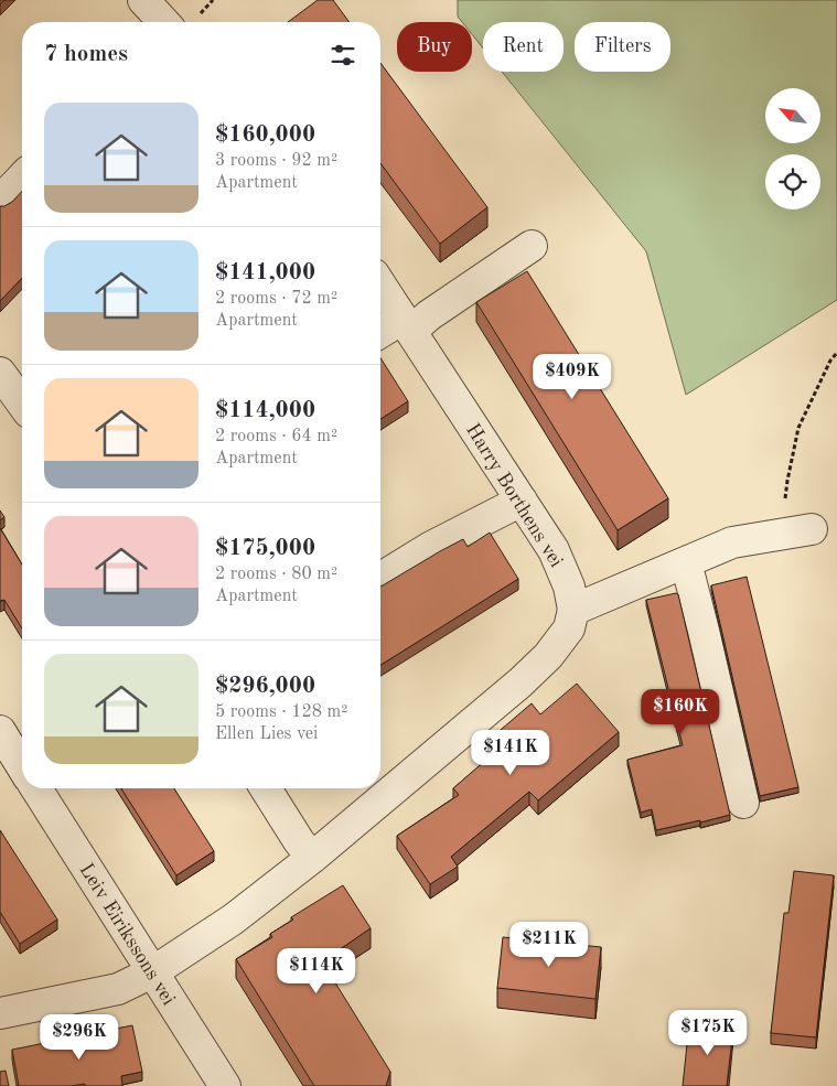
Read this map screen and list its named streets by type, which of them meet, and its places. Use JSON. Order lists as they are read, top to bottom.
{
  "streets": {
    "street": ["Harry Borthens vei", "Leiv Eirikssons vei"]
  },
  "north": "top left",
  "page": {
    "chip": ["Buy", "Rent", "Filters"],
    "heading": "7 homes",
    "list": [
      {
        "name": "$160,000",
        "note": "3 rooms · 92 m² · Apartment"
      },
      {
        "name": "$141,000",
        "note": "2 rooms · 72 m² · Apartment"
      },
      {
        "name": "$114,000",
        "note": "2 rooms · 64 m² · Apartment"
      },
      {
        "name": "$175,000",
        "note": "2 rooms · 80 m² · Apartment"
      },
      {
        "name": "$296,000",
        "note": "5 rooms · 128 m² · Ellen Lies vei"
      }
    ],
    "price": [
      "$409K",
      "$160K",
      "$141K",
      "$211K",
      "$114K",
      "$175K",
      "$296K"
    ]
  }
}
